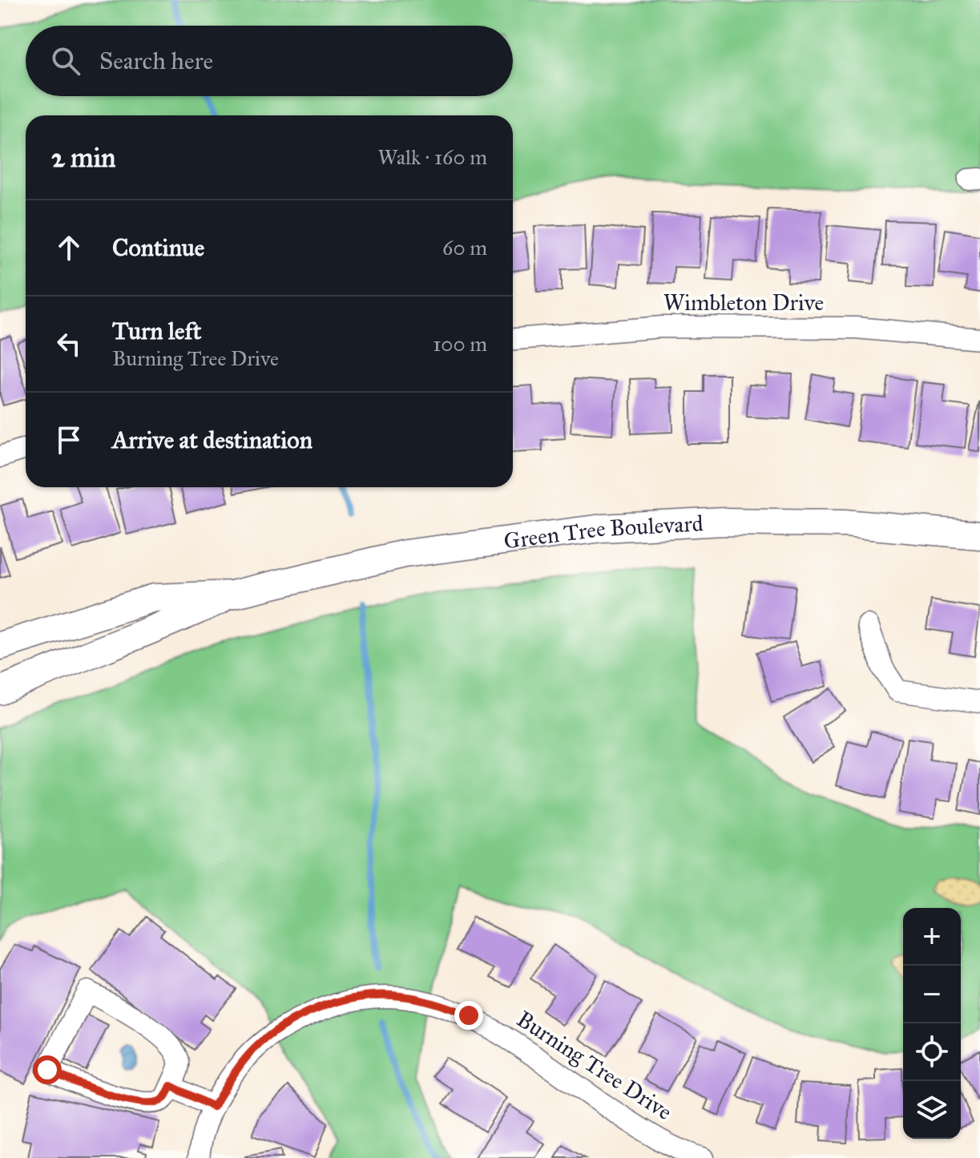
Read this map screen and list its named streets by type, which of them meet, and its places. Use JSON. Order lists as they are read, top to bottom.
{
  "streets": {
    "main road": ["Green Tree Boulevard"],
    "street": ["Wimbleton Drive", "Burning Tree Drive"]
  },
  "page": {
    "search": "Search here",
    "heading": ["2 min", "Walk · 160 m"],
    "list": [
      ["Continue", "60 m"],
      ["Turn left", "Burning Tree Drive", "100 m"],
      "Arrive at destination"
    ],
    "map_buttons": ["+", "−"]
  }
}
